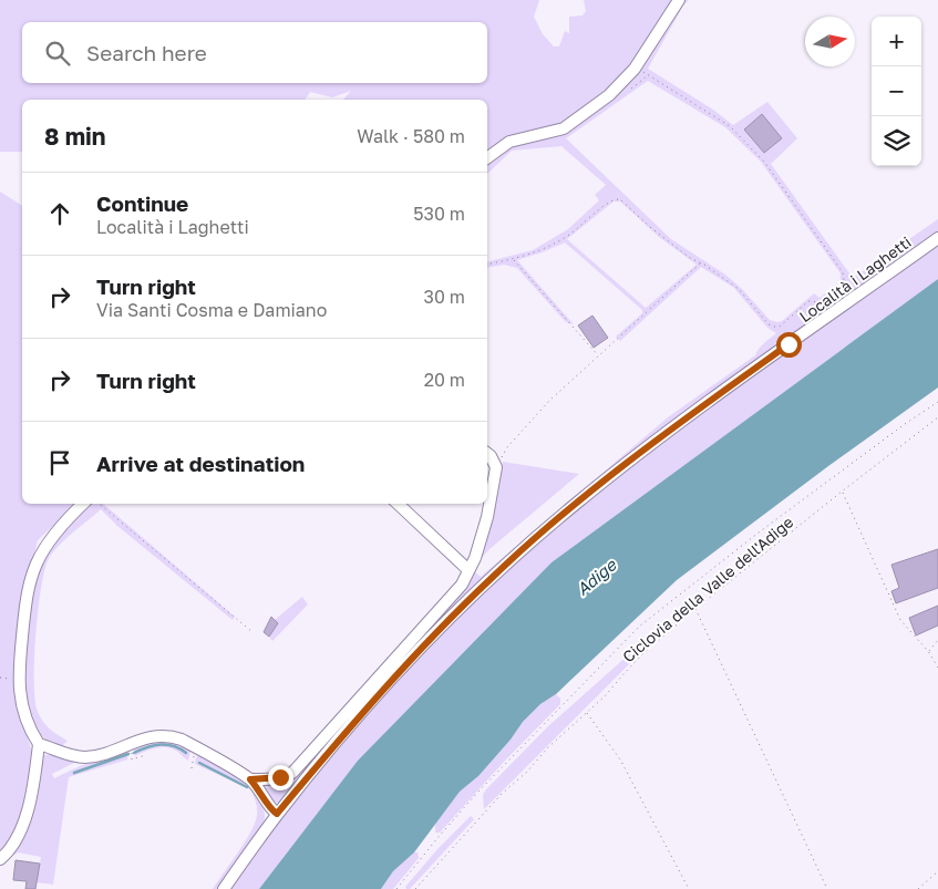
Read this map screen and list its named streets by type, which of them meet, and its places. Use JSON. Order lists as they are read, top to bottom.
{
  "streets": {
    "street": ["Località i Laghetti"],
    "path": ["Ciclovia della Valle dell'Adige"]
  },
  "water": ["Adige"],
  "north": "right",
  "page": {
    "map_buttons": ["+", "−"],
    "search": "Search here",
    "heading": ["8 min", "Walk · 580 m"],
    "list": [
      ["Continue", "Località i Laghetti", "530 m"],
      ["Turn right", "Via Santi Cosma e Damiano", "30 m"],
      ["Turn right", "20 m"],
      "Arrive at destination"
    ]
  }
}
